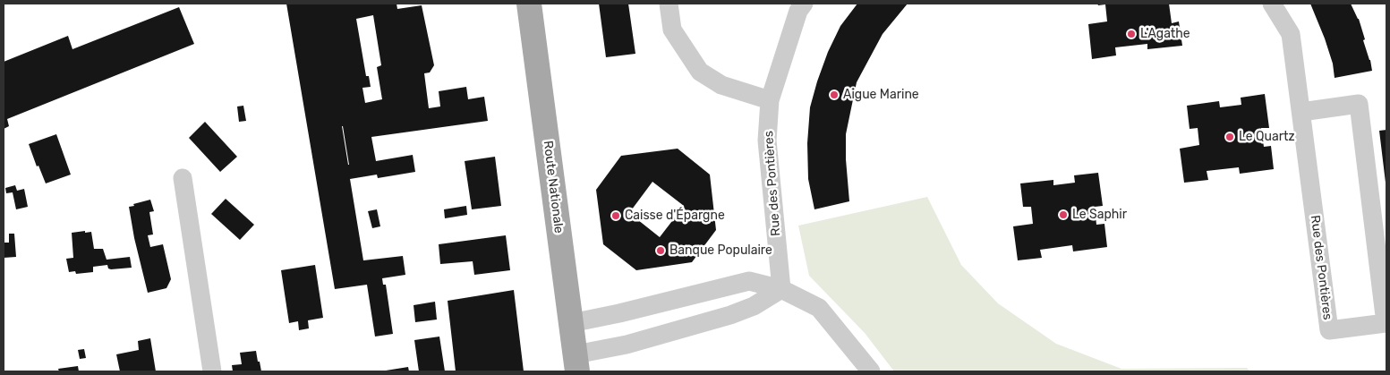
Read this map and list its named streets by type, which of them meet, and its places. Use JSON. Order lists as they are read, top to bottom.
{
  "streets": {
    "main road": ["Route Nationale"],
    "street": ["Rue des Pontières"]
  },
  "places": [
    "L'Agathe",
    "Aigue Marine",
    "Le Quartz",
    "Le Saphir",
    "Caisse d'Épargne",
    "Banque Populaire"
  ]
}
